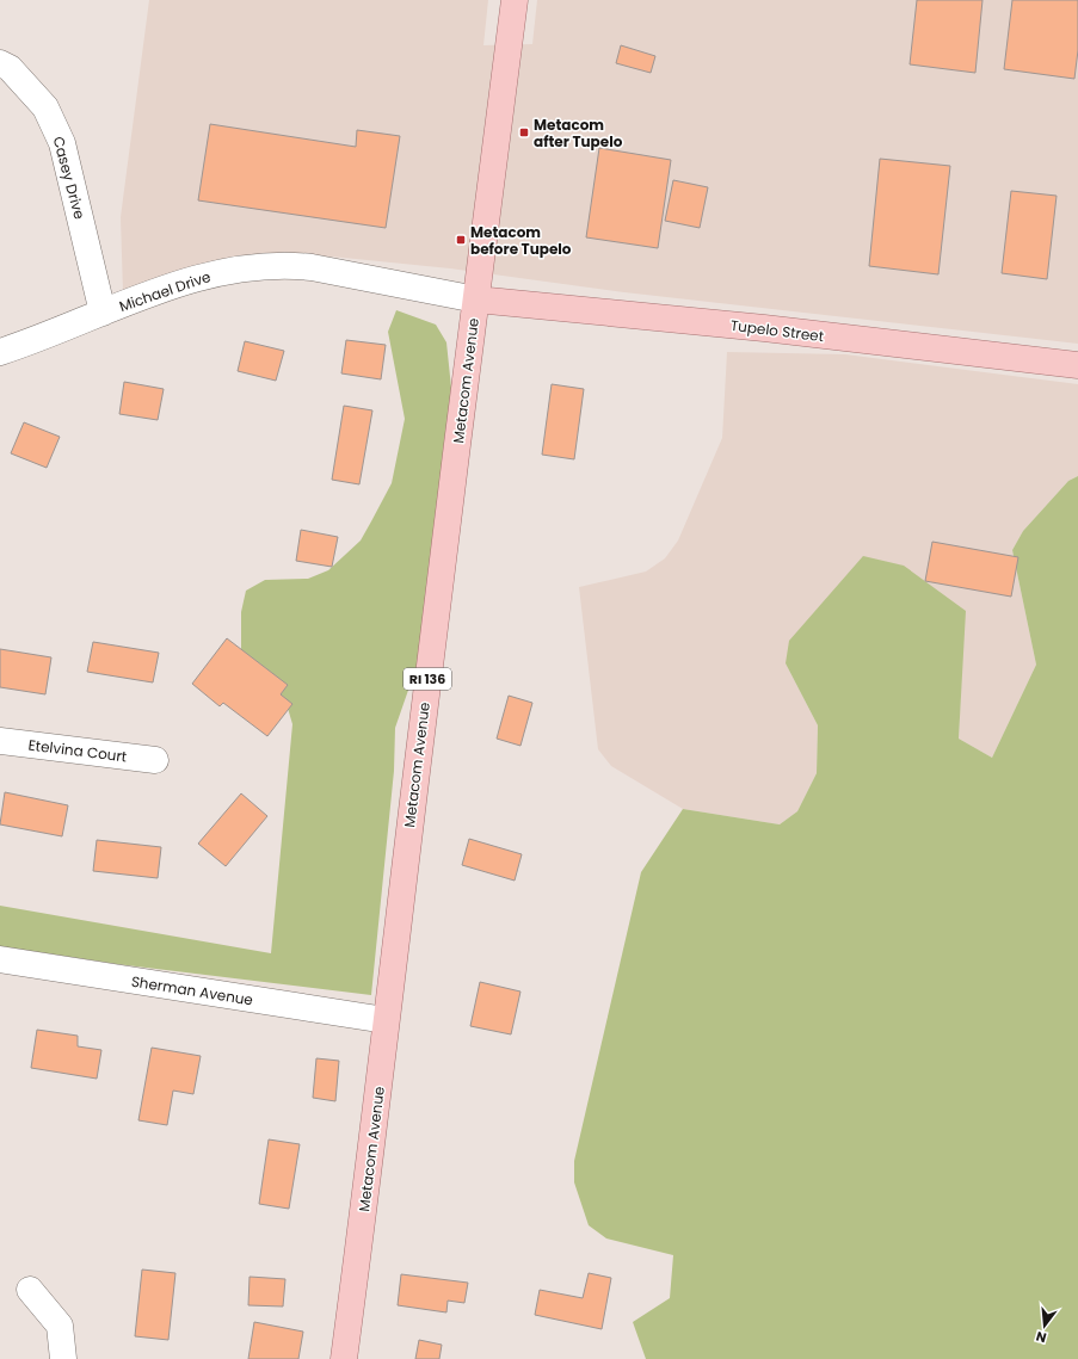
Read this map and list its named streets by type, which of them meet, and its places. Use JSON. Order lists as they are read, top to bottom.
{
  "streets": {
    "main road": ["Tupelo Street", "Metacom Avenue", "RI 136"],
    "street": [
      "Casey Drive",
      "Michael Drive",
      "Etelvina Court",
      "Sherman Avenue"
    ]
  },
  "crossings": [
    ["Casey Drive", "Michael Drive"],
    ["Michael Drive", "Tupelo Street"],
    ["Michael Drive", "Metacom Avenue"],
    ["Tupelo Street", "Metacom Avenue"],
    ["Metacom Avenue", "Sherman Avenue"]
  ],
  "places": {
    "transit": ["Metacom after Tupelo", "Metacom before Tupelo"]
  },
  "north": "bottom"
}
